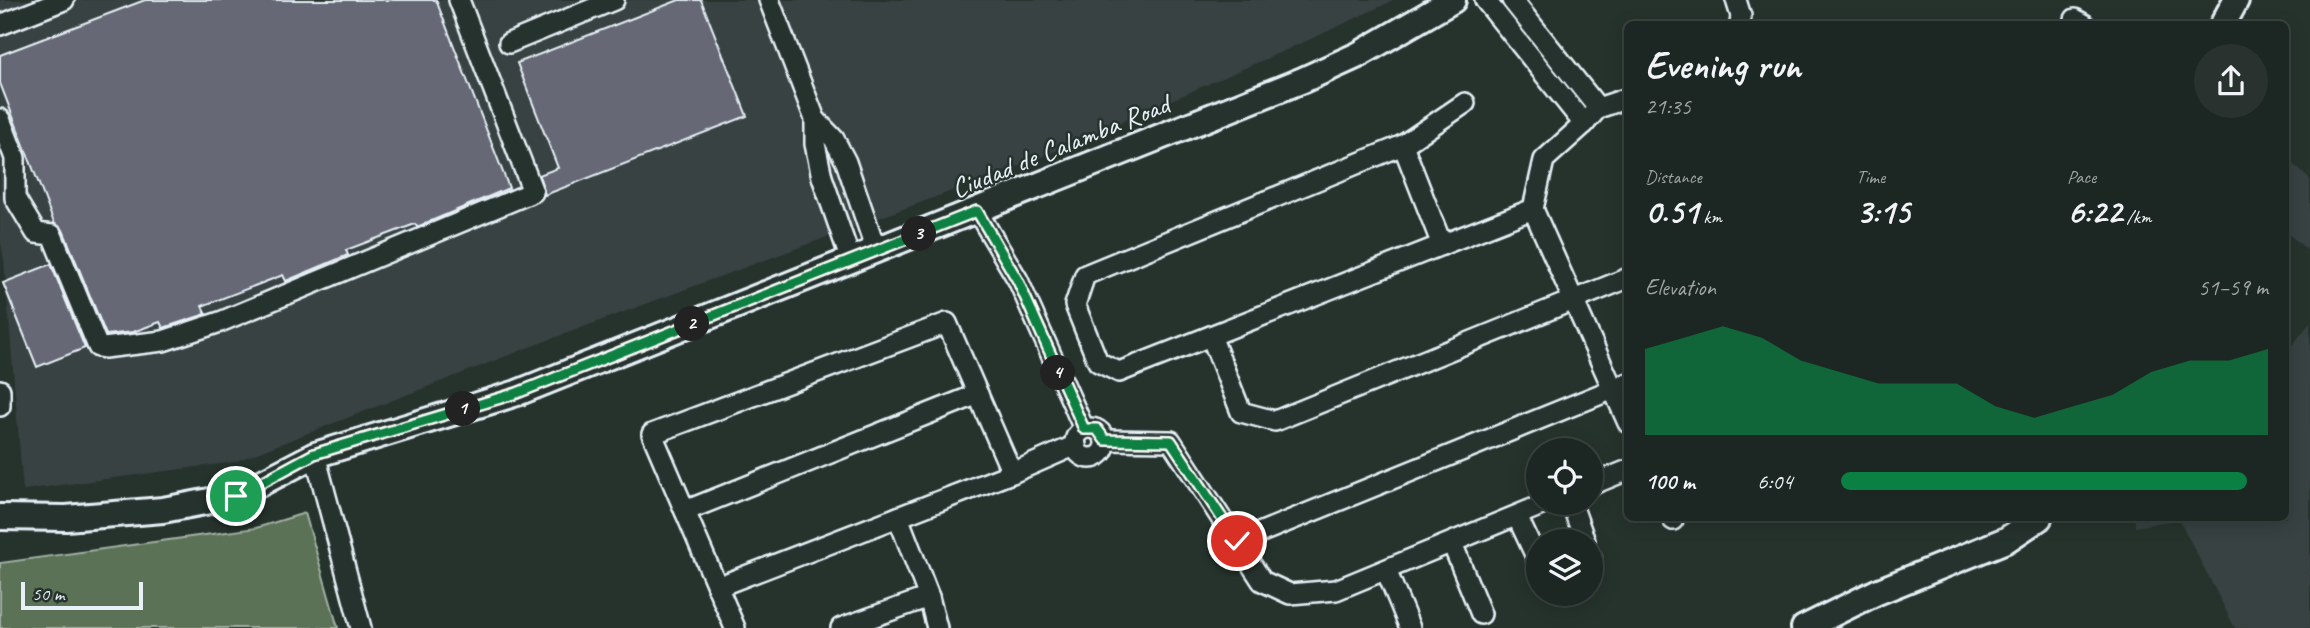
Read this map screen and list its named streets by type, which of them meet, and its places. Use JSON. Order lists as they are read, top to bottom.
{
  "streets": {
    "main road": ["Ciudad de Calamba Road"]
  },
  "scale_bar": "50 m",
  "page": {
    "heading": ["Evening run", "21:35"],
    "stats": [
      ["Distance", "0.51 km"],
      ["Time", "3:15"],
      ["Pace", "6:22 /km"]
    ],
    "pins": [
      "3",
      "2",
      "4",
      "1"
    ],
    "chart": ["Elevation", "51–59 m"],
    "list": [
      {
        "name": "100 m",
        "note": "6:04"
      }
    ],
    "scale": "50 m"
  }
}
